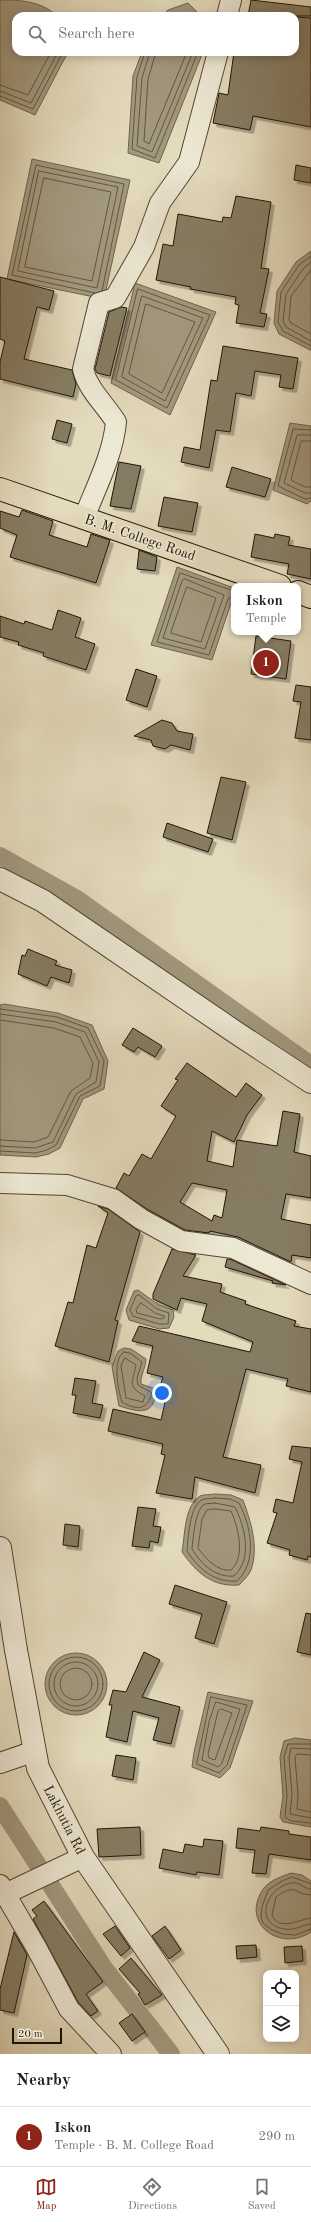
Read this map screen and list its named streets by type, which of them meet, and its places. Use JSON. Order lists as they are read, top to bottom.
{
  "streets": {
    "main road": ["B. M. College Road"],
    "street": ["Lakhutia Rd"]
  },
  "scale_bar": "20 m",
  "page": {
    "search": "Search here",
    "popup": ["Iskon", "Temple"],
    "pins": "1",
    "scale": "20 m",
    "heading": "Nearby",
    "list": [
      {
        "mark": "1",
        "name": "Iskon",
        "note": "Temple · B. M. College Road",
        "value": "290 m"
      }
    ],
    "nav": ["Map", "Directions", "Saved"]
  }
}
